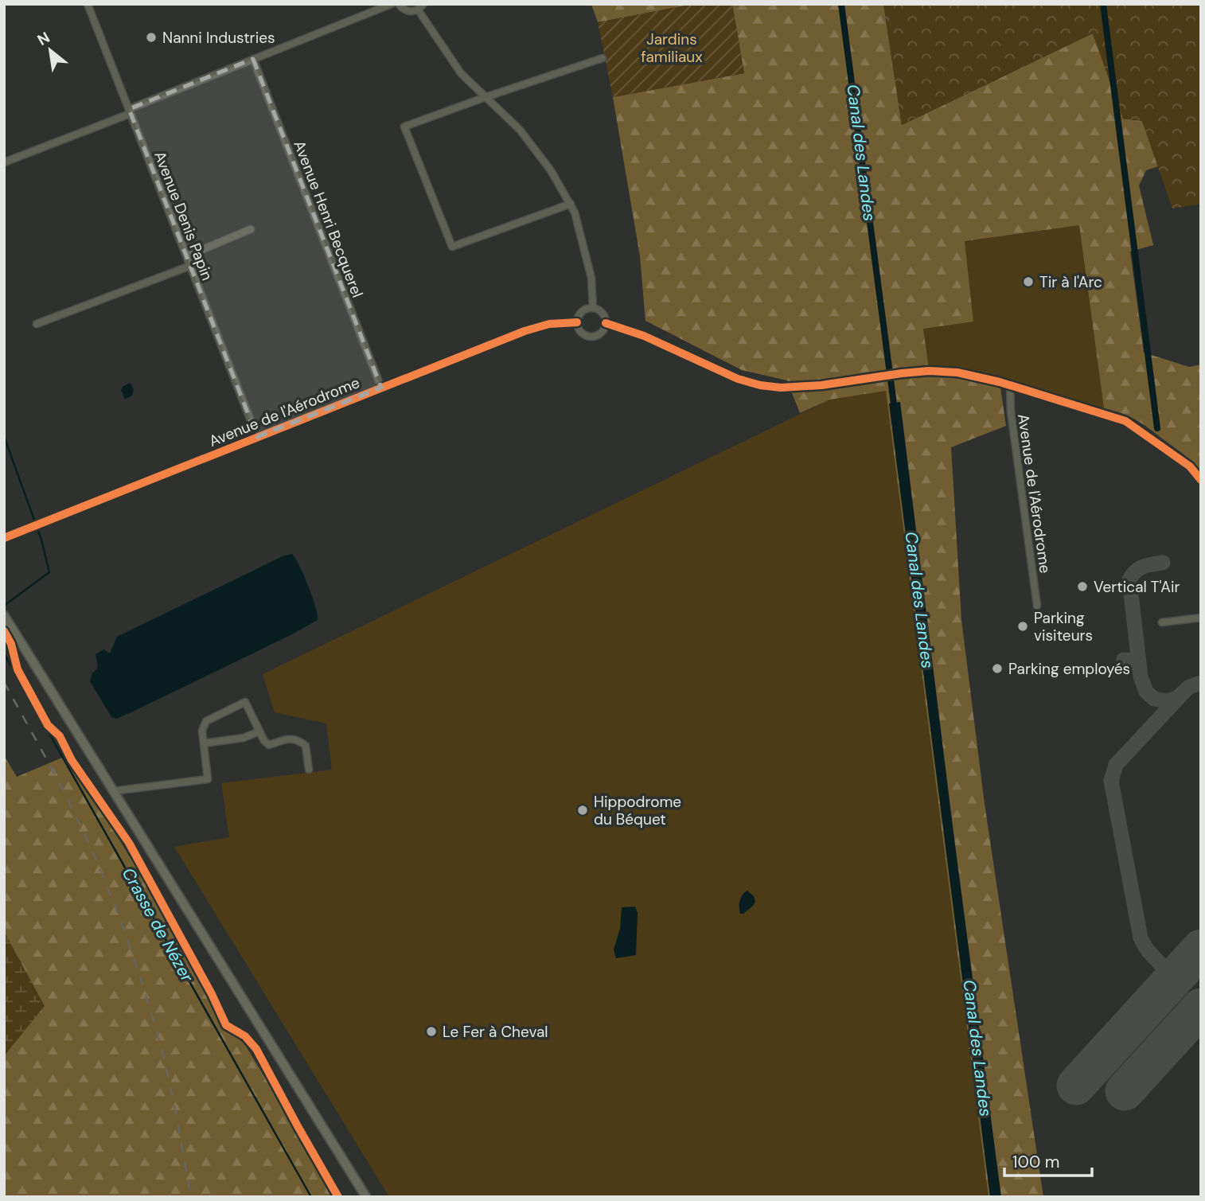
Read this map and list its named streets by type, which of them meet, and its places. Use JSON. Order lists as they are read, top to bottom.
{
  "streets": {
    "street": ["Avenue Denis Papin", "Avenue Henri Becquerel", "Avenue de l'Aérodrome"]
  },
  "crossings": [
    ["Avenue Denis Papin", "Avenue de l'Aérodrome"],
    ["Avenue Henri Becquerel", "Avenue de l'Aérodrome"]
  ],
  "water": ["Canal des Landes", "Crasse de Nézer"],
  "parks": ["Jardins familiaux"],
  "places": [
    "Nanni Industries",
    "Tir à l'Arc",
    "Vertical T'Air",
    "Parking visiteurs",
    "Parking employés",
    "Hippodrome du Béquet",
    "Le Fer à Cheval"
  ],
  "scale_bar": "100 m",
  "north": "top left"
}
